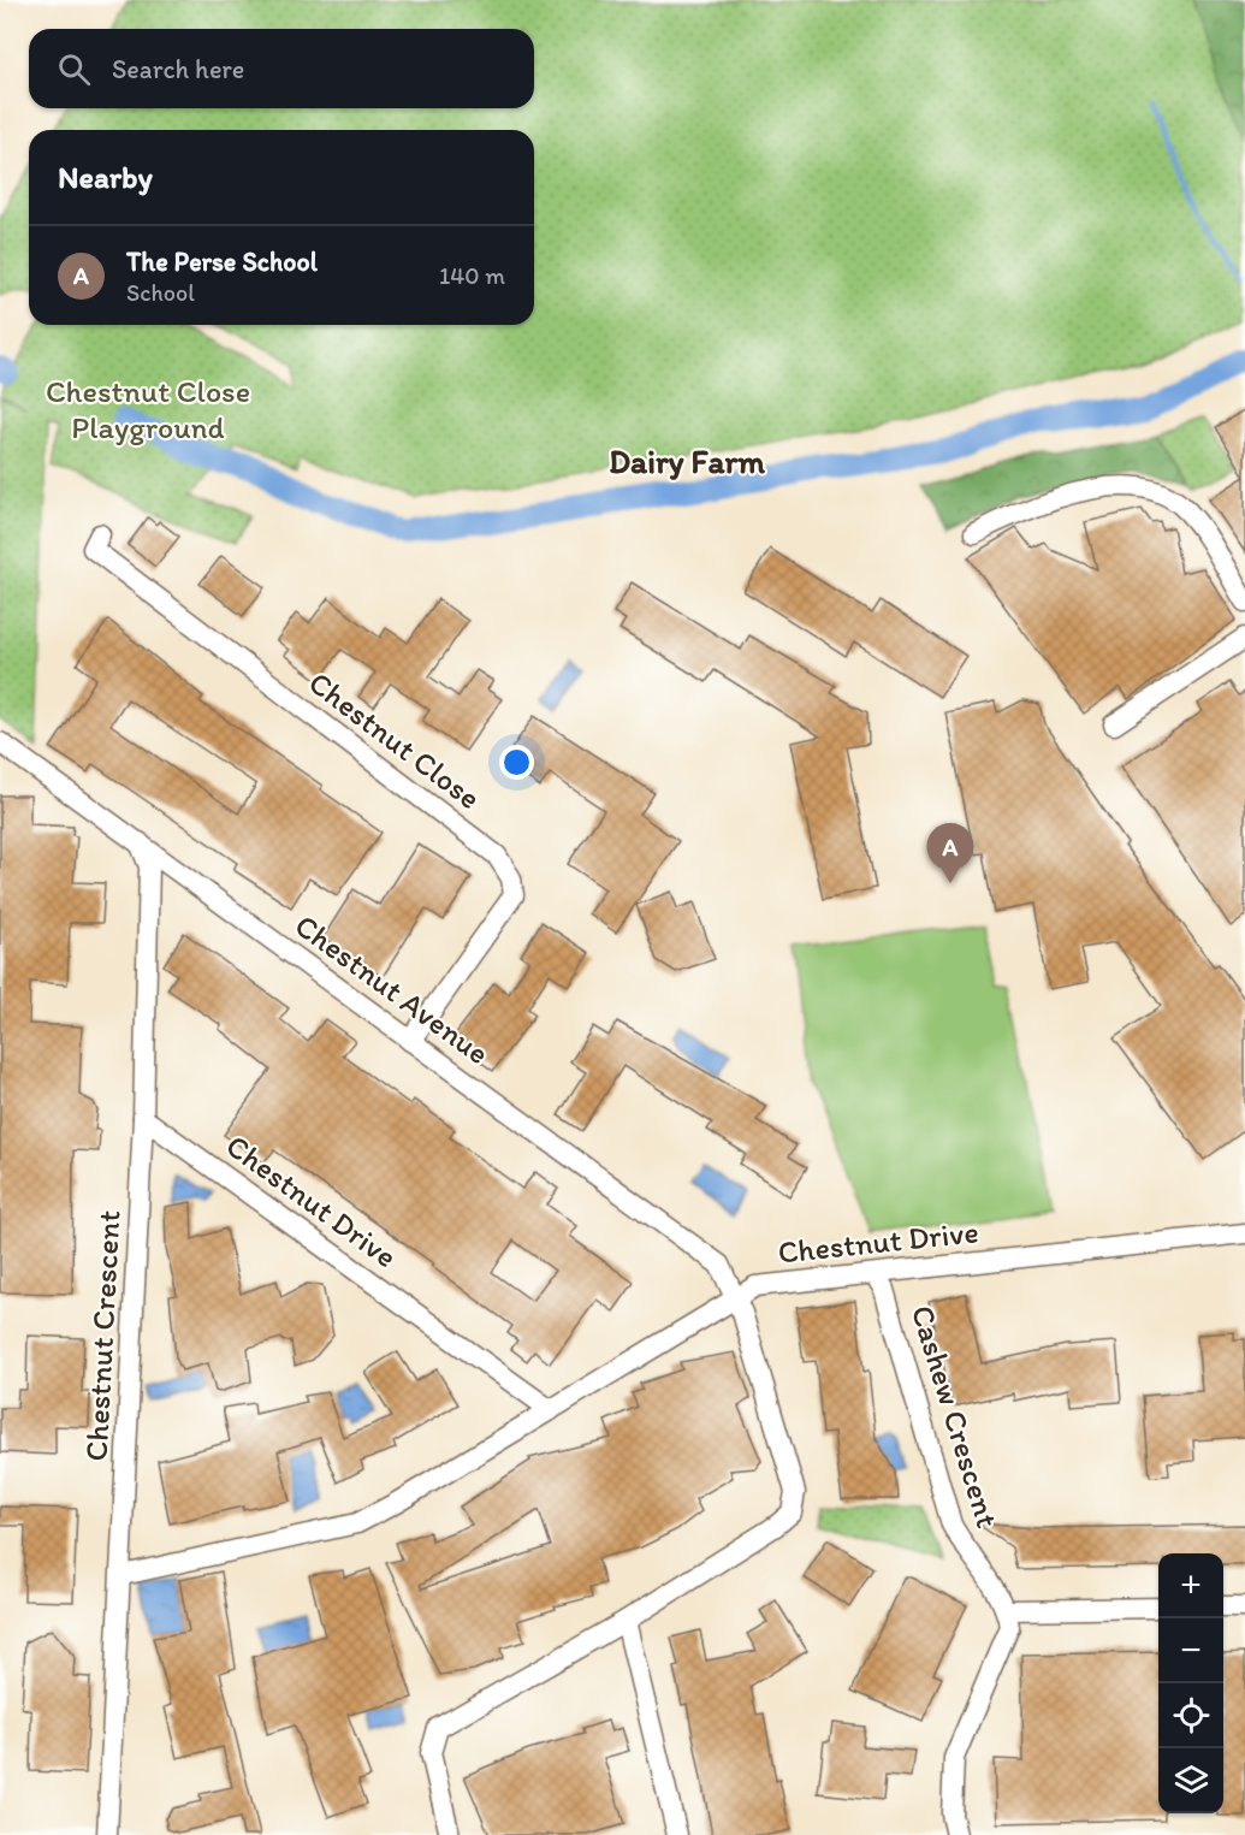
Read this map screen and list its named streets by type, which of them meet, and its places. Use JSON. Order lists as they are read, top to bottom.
{
  "streets": {
    "street": [
      "Chestnut Close",
      "Chestnut Avenue",
      "Chestnut Drive",
      "Chestnut Crescent",
      "Cashew Crescent"
    ]
  },
  "crossings": [
    ["Chestnut Close", "Chestnut Avenue"],
    ["Chestnut Avenue", "Chestnut Drive"],
    ["Chestnut Avenue", "Chestnut Crescent"],
    ["Chestnut Drive", "Chestnut Crescent"],
    ["Chestnut Drive", "Cashew Crescent"]
  ],
  "districts": ["Dairy Farm"],
  "parks": ["Chestnut Close Playground"],
  "page": {
    "search": "Search here",
    "heading": "Nearby",
    "list": [
      {
        "mark": "A",
        "name": "The Perse School",
        "note": "School",
        "value": "140 m"
      }
    ],
    "pins": "A",
    "map_buttons": ["+", "−"]
  }
}
